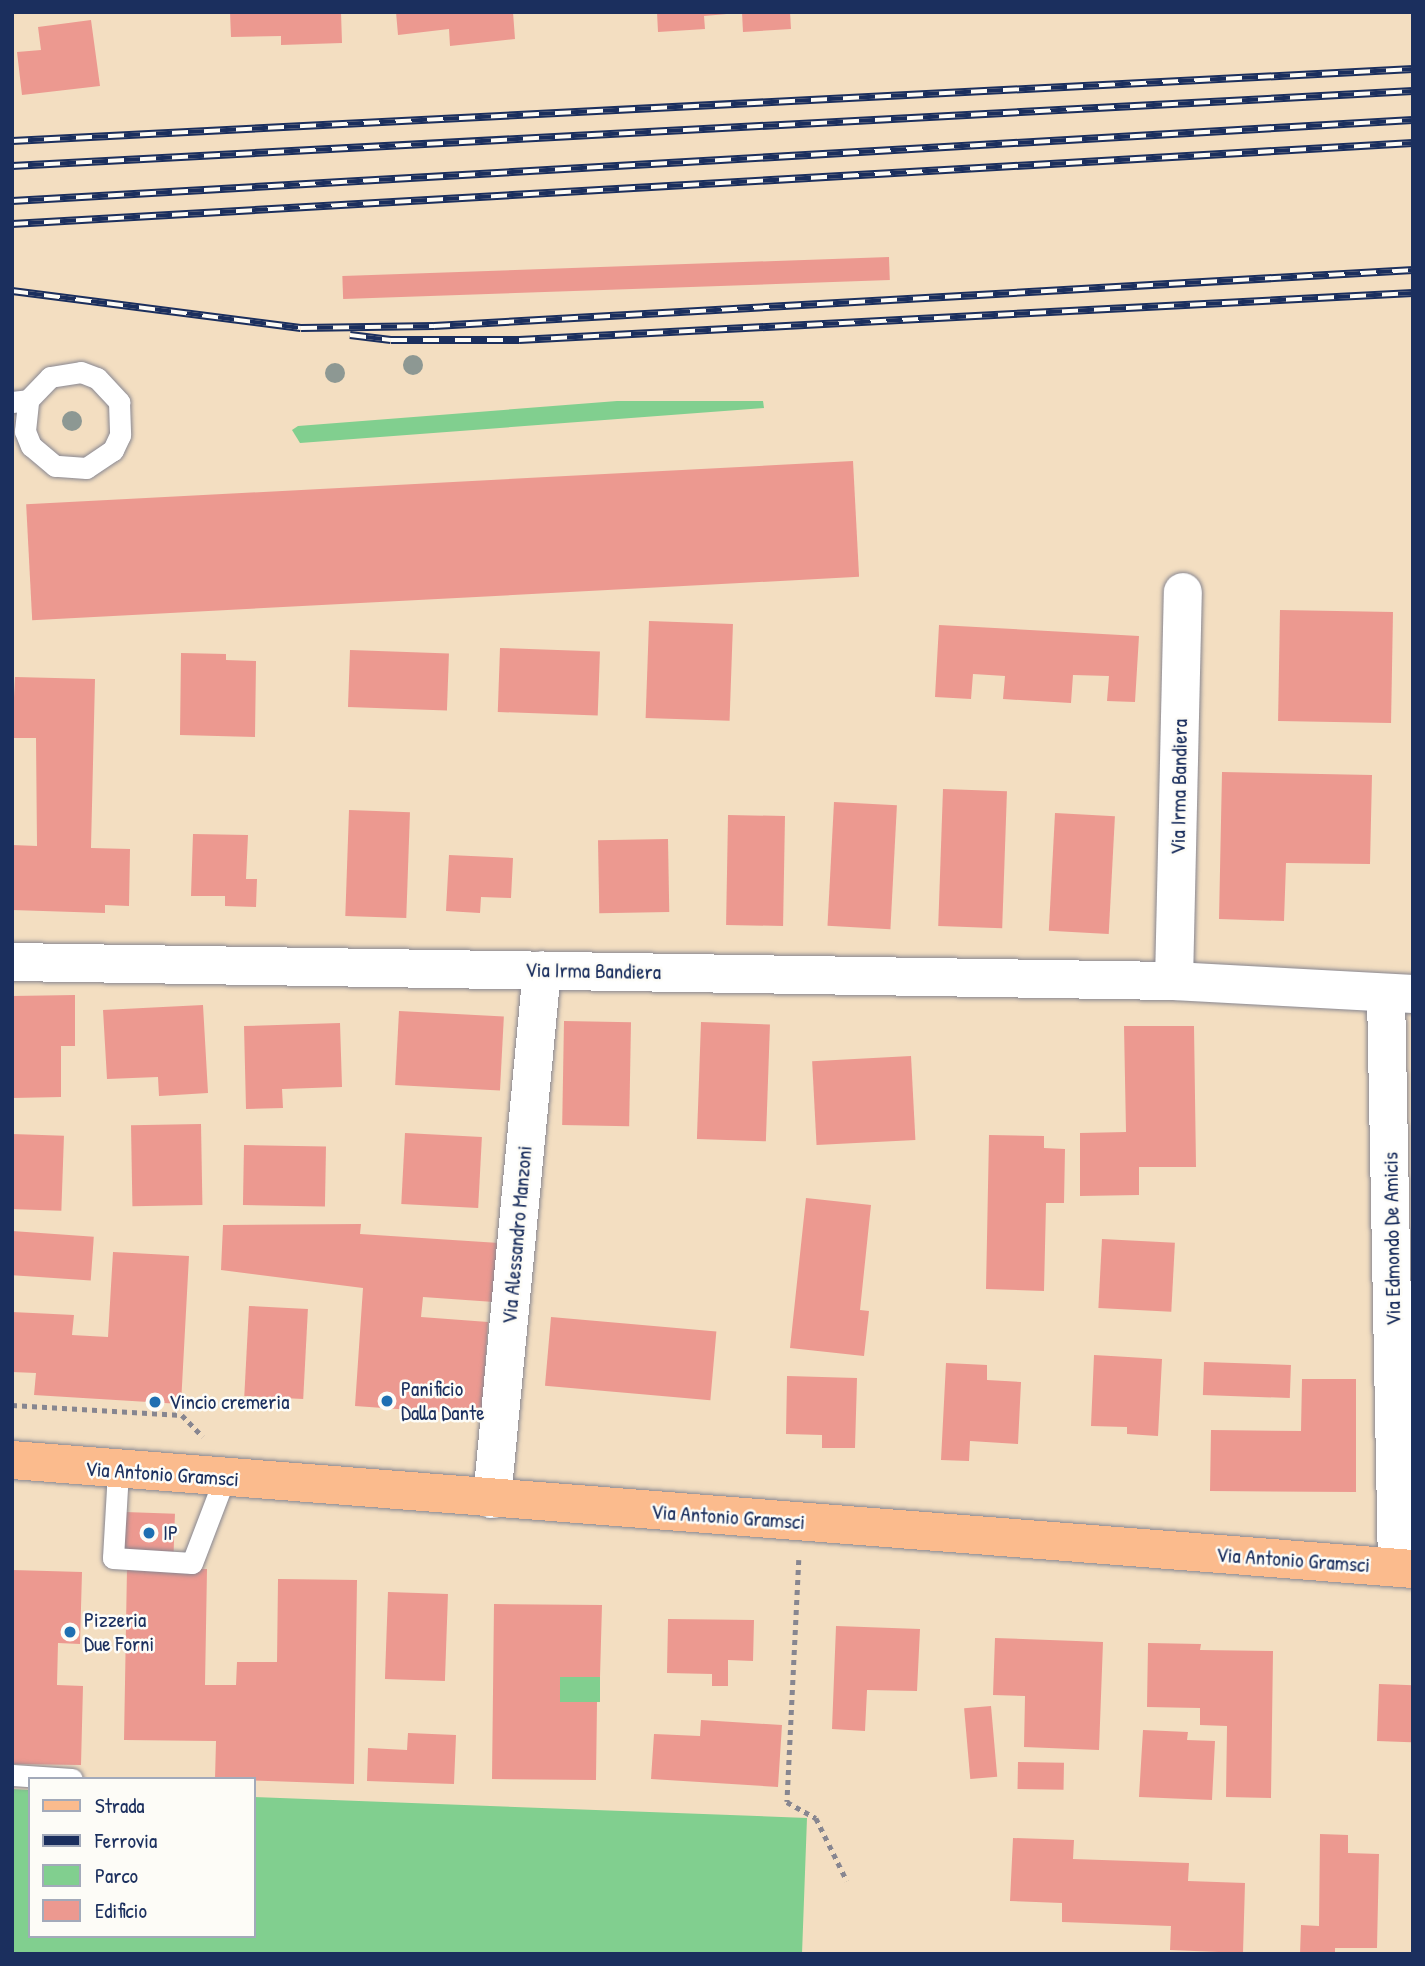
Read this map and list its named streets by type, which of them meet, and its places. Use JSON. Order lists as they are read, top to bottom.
{
  "streets": {
    "main road": ["Via Antonio Gramsci"],
    "street": ["Via Irma Bandiera", "Via Alessandro Manzoni", "Via Edmondo De Amicis"]
  },
  "crossings": [
    ["Via Irma Bandiera", "Via Alessandro Manzoni"],
    ["Via Irma Bandiera", "Via Edmondo De Amicis"],
    ["Via Alessandro Manzoni", "Via Antonio Gramsci"],
    ["Via Edmondo De Amicis", "Via Antonio Gramsci"]
  ],
  "places": [
    "Panificio Dalla Dante",
    "Vincio cremeria",
    "IP",
    "Pizzeria Due Forni"
  ],
  "legend": [
    "Strada",
    "Ferrovia",
    "Parco",
    "Edificio"
  ]
}
